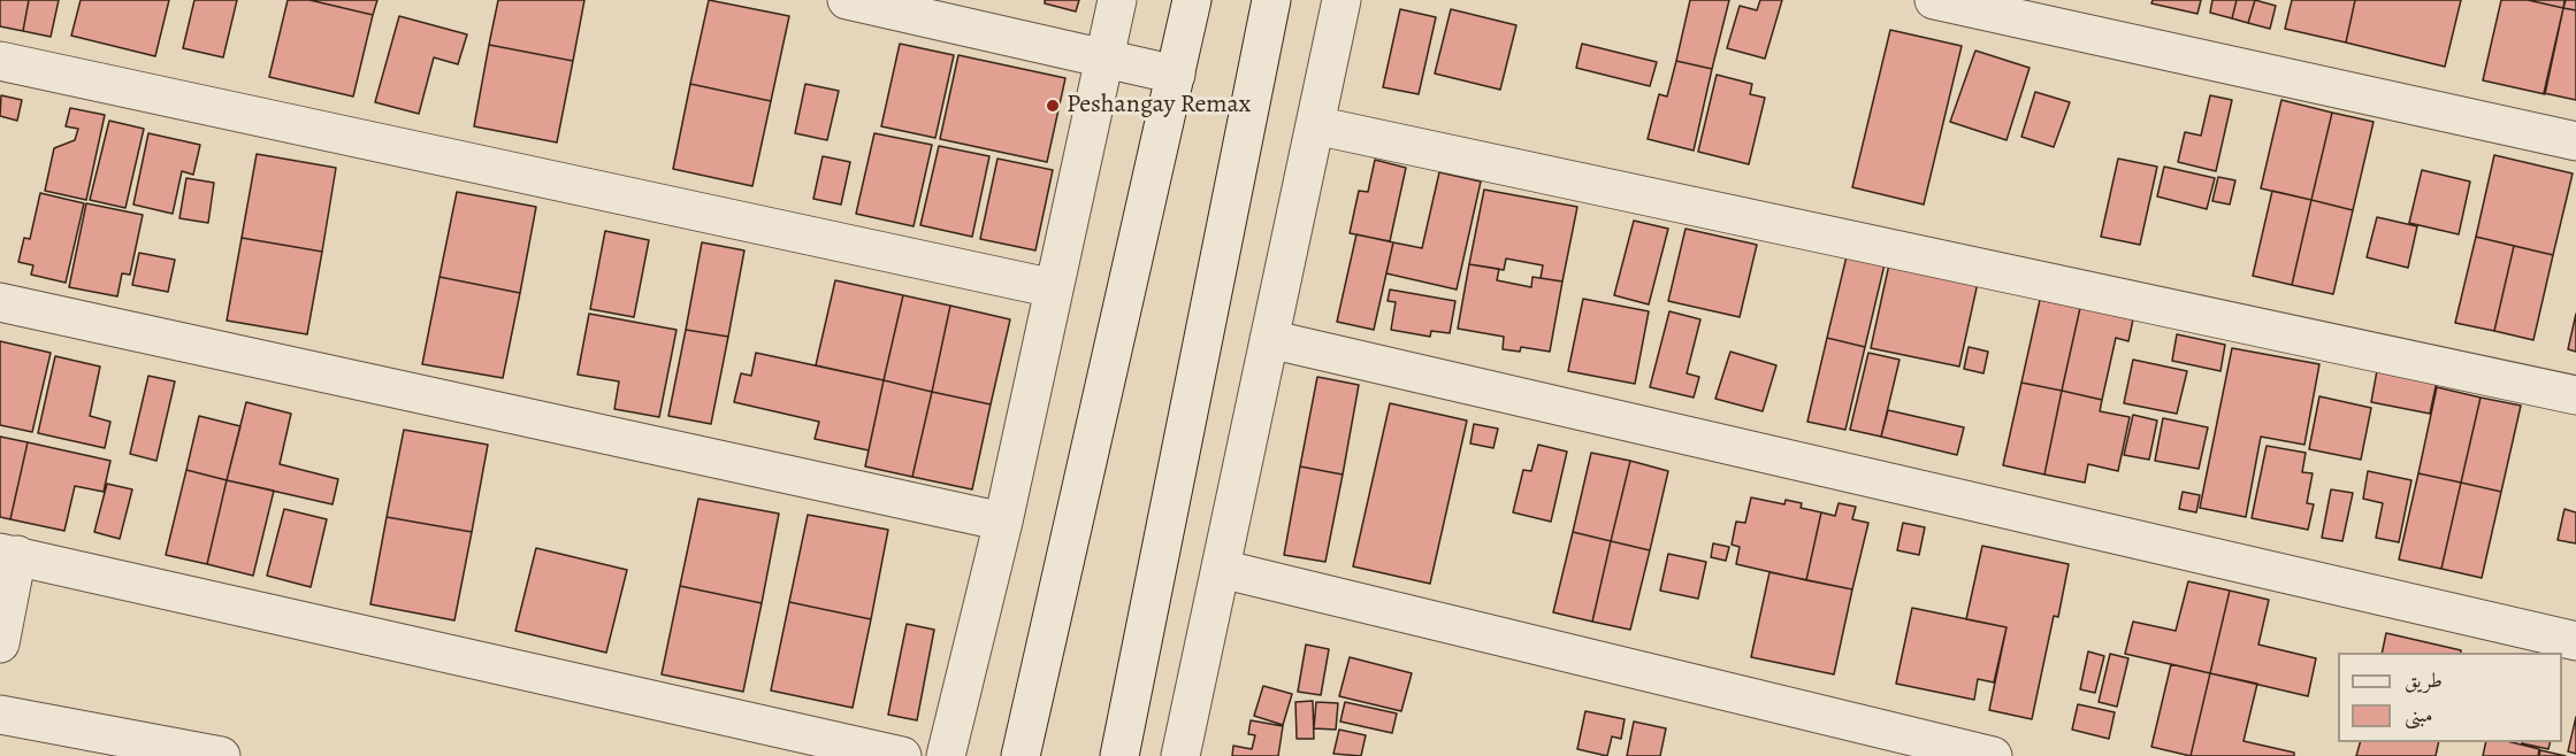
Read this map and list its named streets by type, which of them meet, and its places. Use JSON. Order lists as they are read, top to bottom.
{
  "places": ["Peshangay Remax"],
  "legend": ["طريق", "مبنى"]
}
